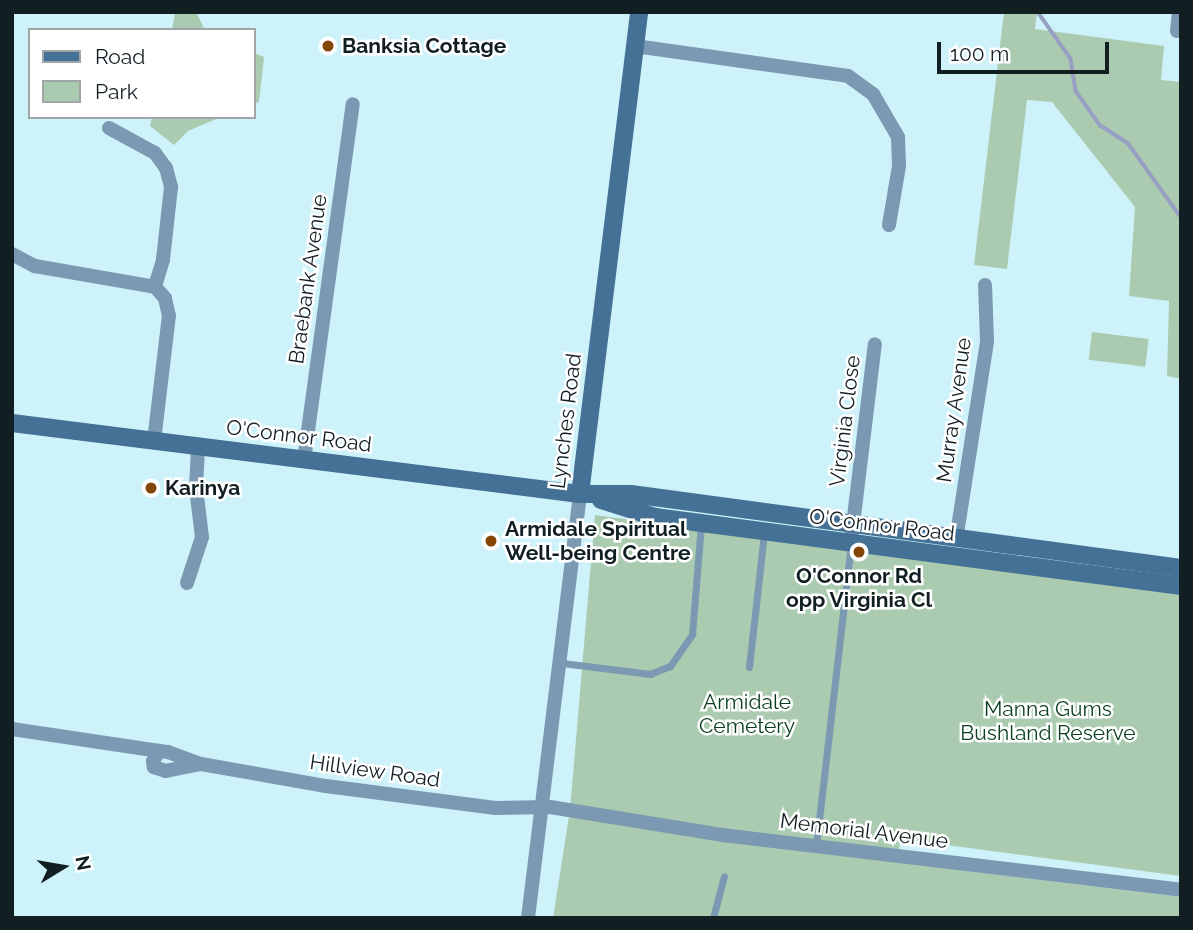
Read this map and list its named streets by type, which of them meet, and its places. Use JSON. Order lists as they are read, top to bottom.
{
  "streets": {
    "street": [
      "Braebank Avenue",
      "Murray Avenue",
      "Lynches Road",
      "Virginia Close",
      "O'Connor Road",
      "Hillview Road",
      "Memorial Avenue"
    ]
  },
  "crossings": [
    ["Braebank Avenue", "O'Connor Road"],
    ["Murray Avenue", "O'Connor Road"],
    ["Lynches Road", "O'Connor Road"],
    ["Lynches Road", "Hillview Road"],
    ["Lynches Road", "Memorial Avenue"],
    ["Virginia Close", "O'Connor Road"],
    ["Hillview Road", "Memorial Avenue"]
  ],
  "parks": ["Armidale Cemetery", "Manna Gums Bushland Reserve"],
  "places": [
    "Banksia Cottage",
    "Karinya",
    "Armidale Spiritual Well-being Centre",
    "O'Connor Rd opp Virginia Cl"
  ],
  "legend": ["Road", "Park"],
  "scale_bar": "100 m",
  "north": "right"
}
